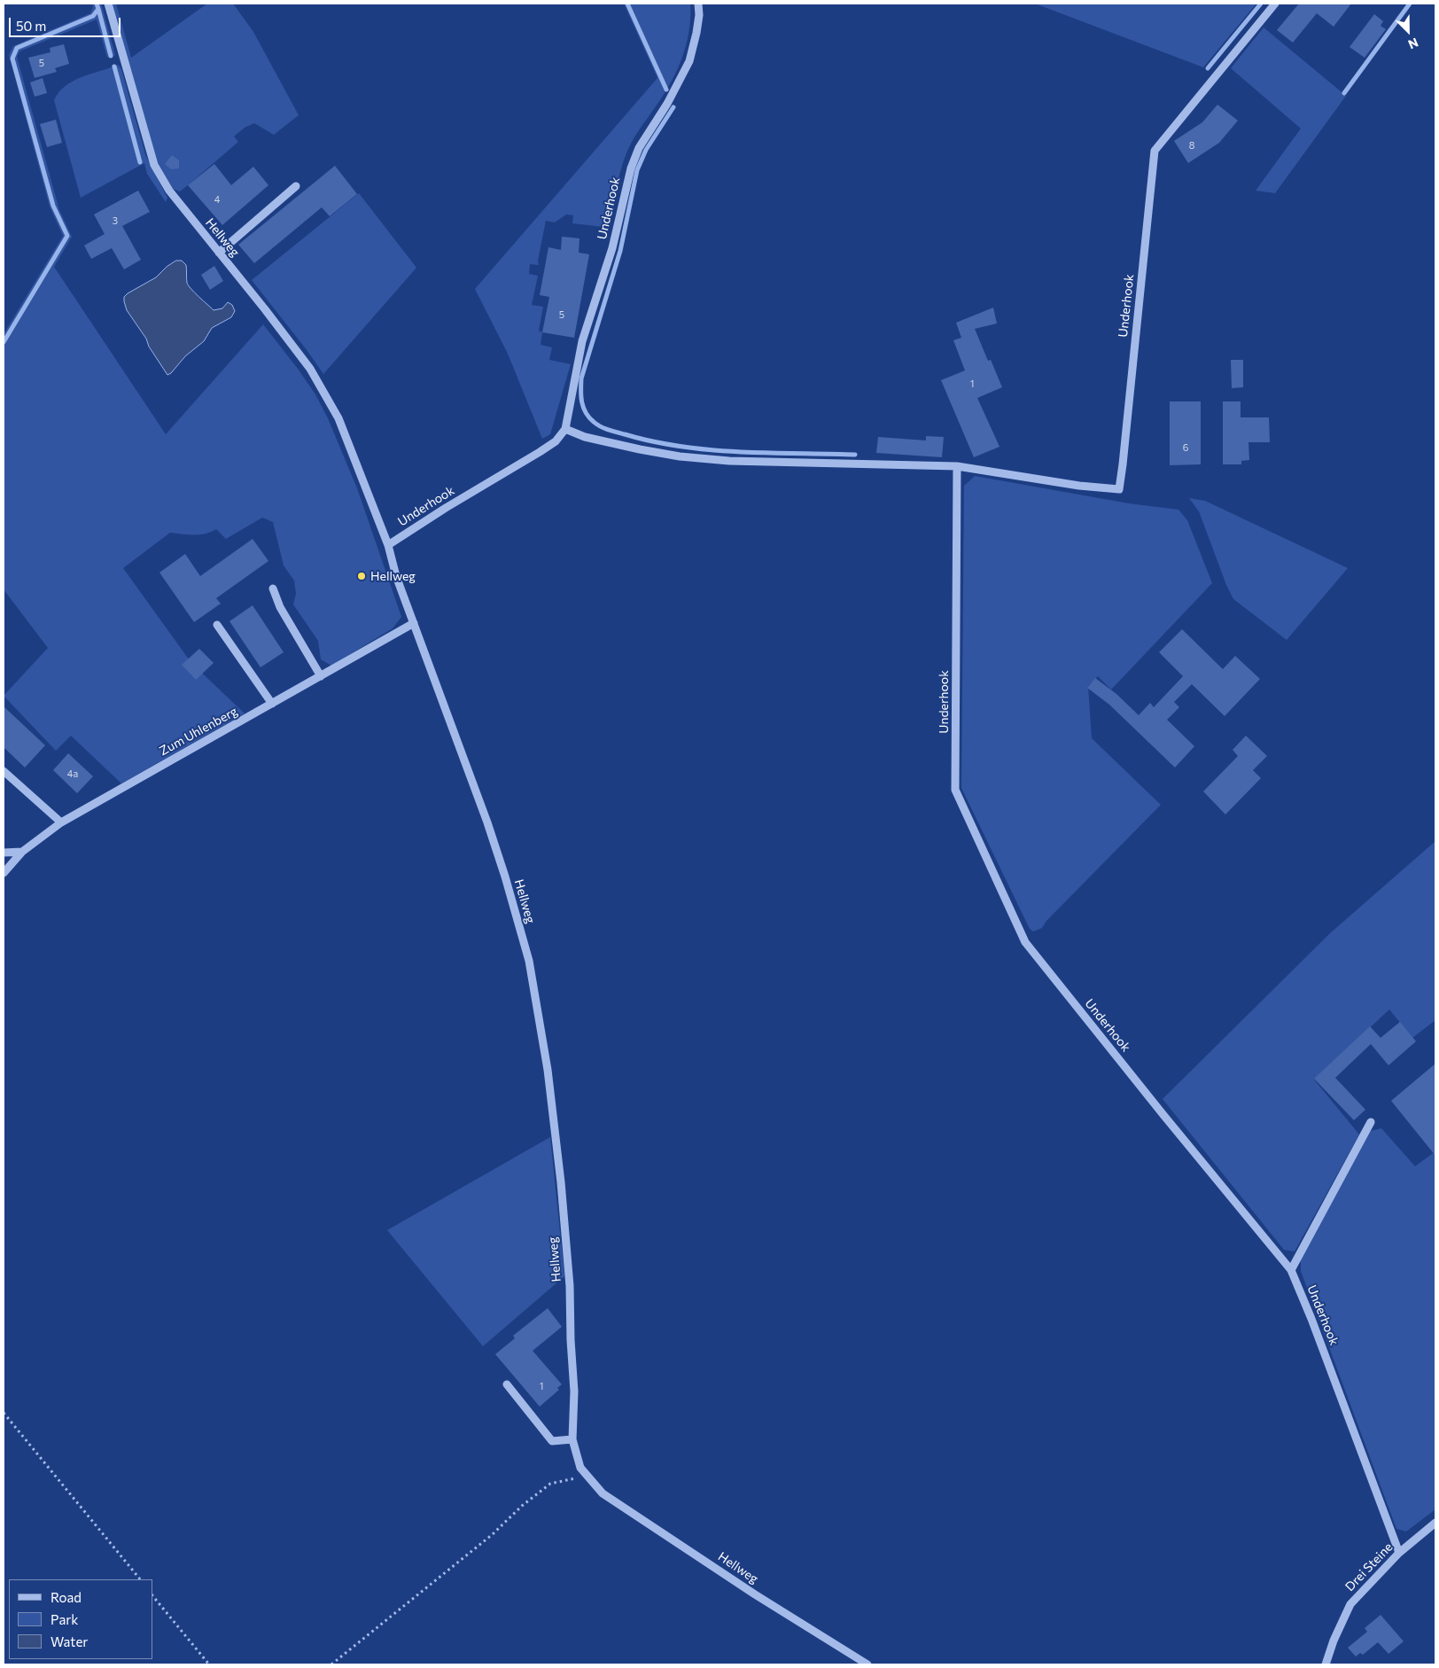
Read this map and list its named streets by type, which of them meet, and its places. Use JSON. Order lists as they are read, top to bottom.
{
  "streets": {
    "street": [
      "Underhook",
      "Hellweg",
      "Zum Uhlenberg",
      "Drei Steine"
    ]
  },
  "crossings": [
    ["Underhook", "Hellweg"],
    ["Underhook", "Drei Steine"],
    ["Hellweg", "Zum Uhlenberg"]
  ],
  "places": ["Hellweg"],
  "house_numbers": [
    "5",
    "8",
    "4",
    "3",
    "5",
    "1",
    "6",
    "4a",
    "1"
  ],
  "legend": ["Road", "Park", "Water"],
  "scale_bar": "50 m",
  "north": "bottom right"
}
